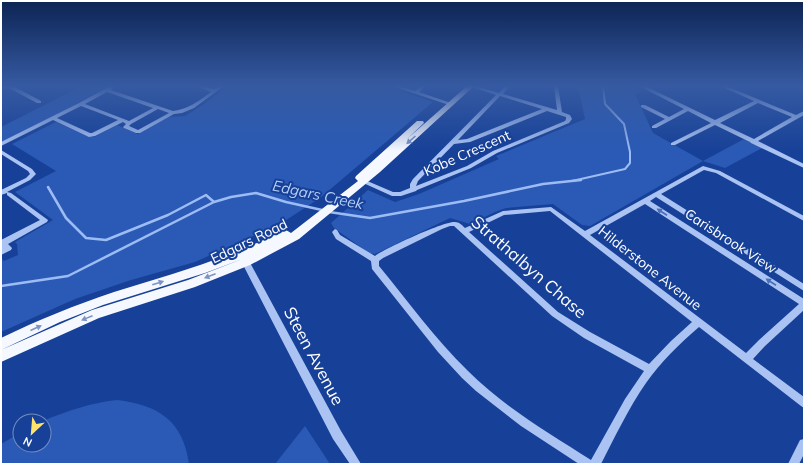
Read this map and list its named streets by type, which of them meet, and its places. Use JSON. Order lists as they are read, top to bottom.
{
  "streets": {
    "main road": ["Edgars Road"],
    "street": [
      "Kobe Crescent",
      "Carisbrook View",
      "Strathalbyn Chase",
      "Hilderstone Avenue",
      "Steen Avenue"
    ]
  },
  "crossings": [
    ["Kobe Crescent", "Edgars Road"],
    ["Edgars Road", "Steen Avenue"],
    ["Strathalbyn Chase", "Hilderstone Avenue"]
  ],
  "water": ["Edgars Creek"],
  "north": "bottom left"
}
